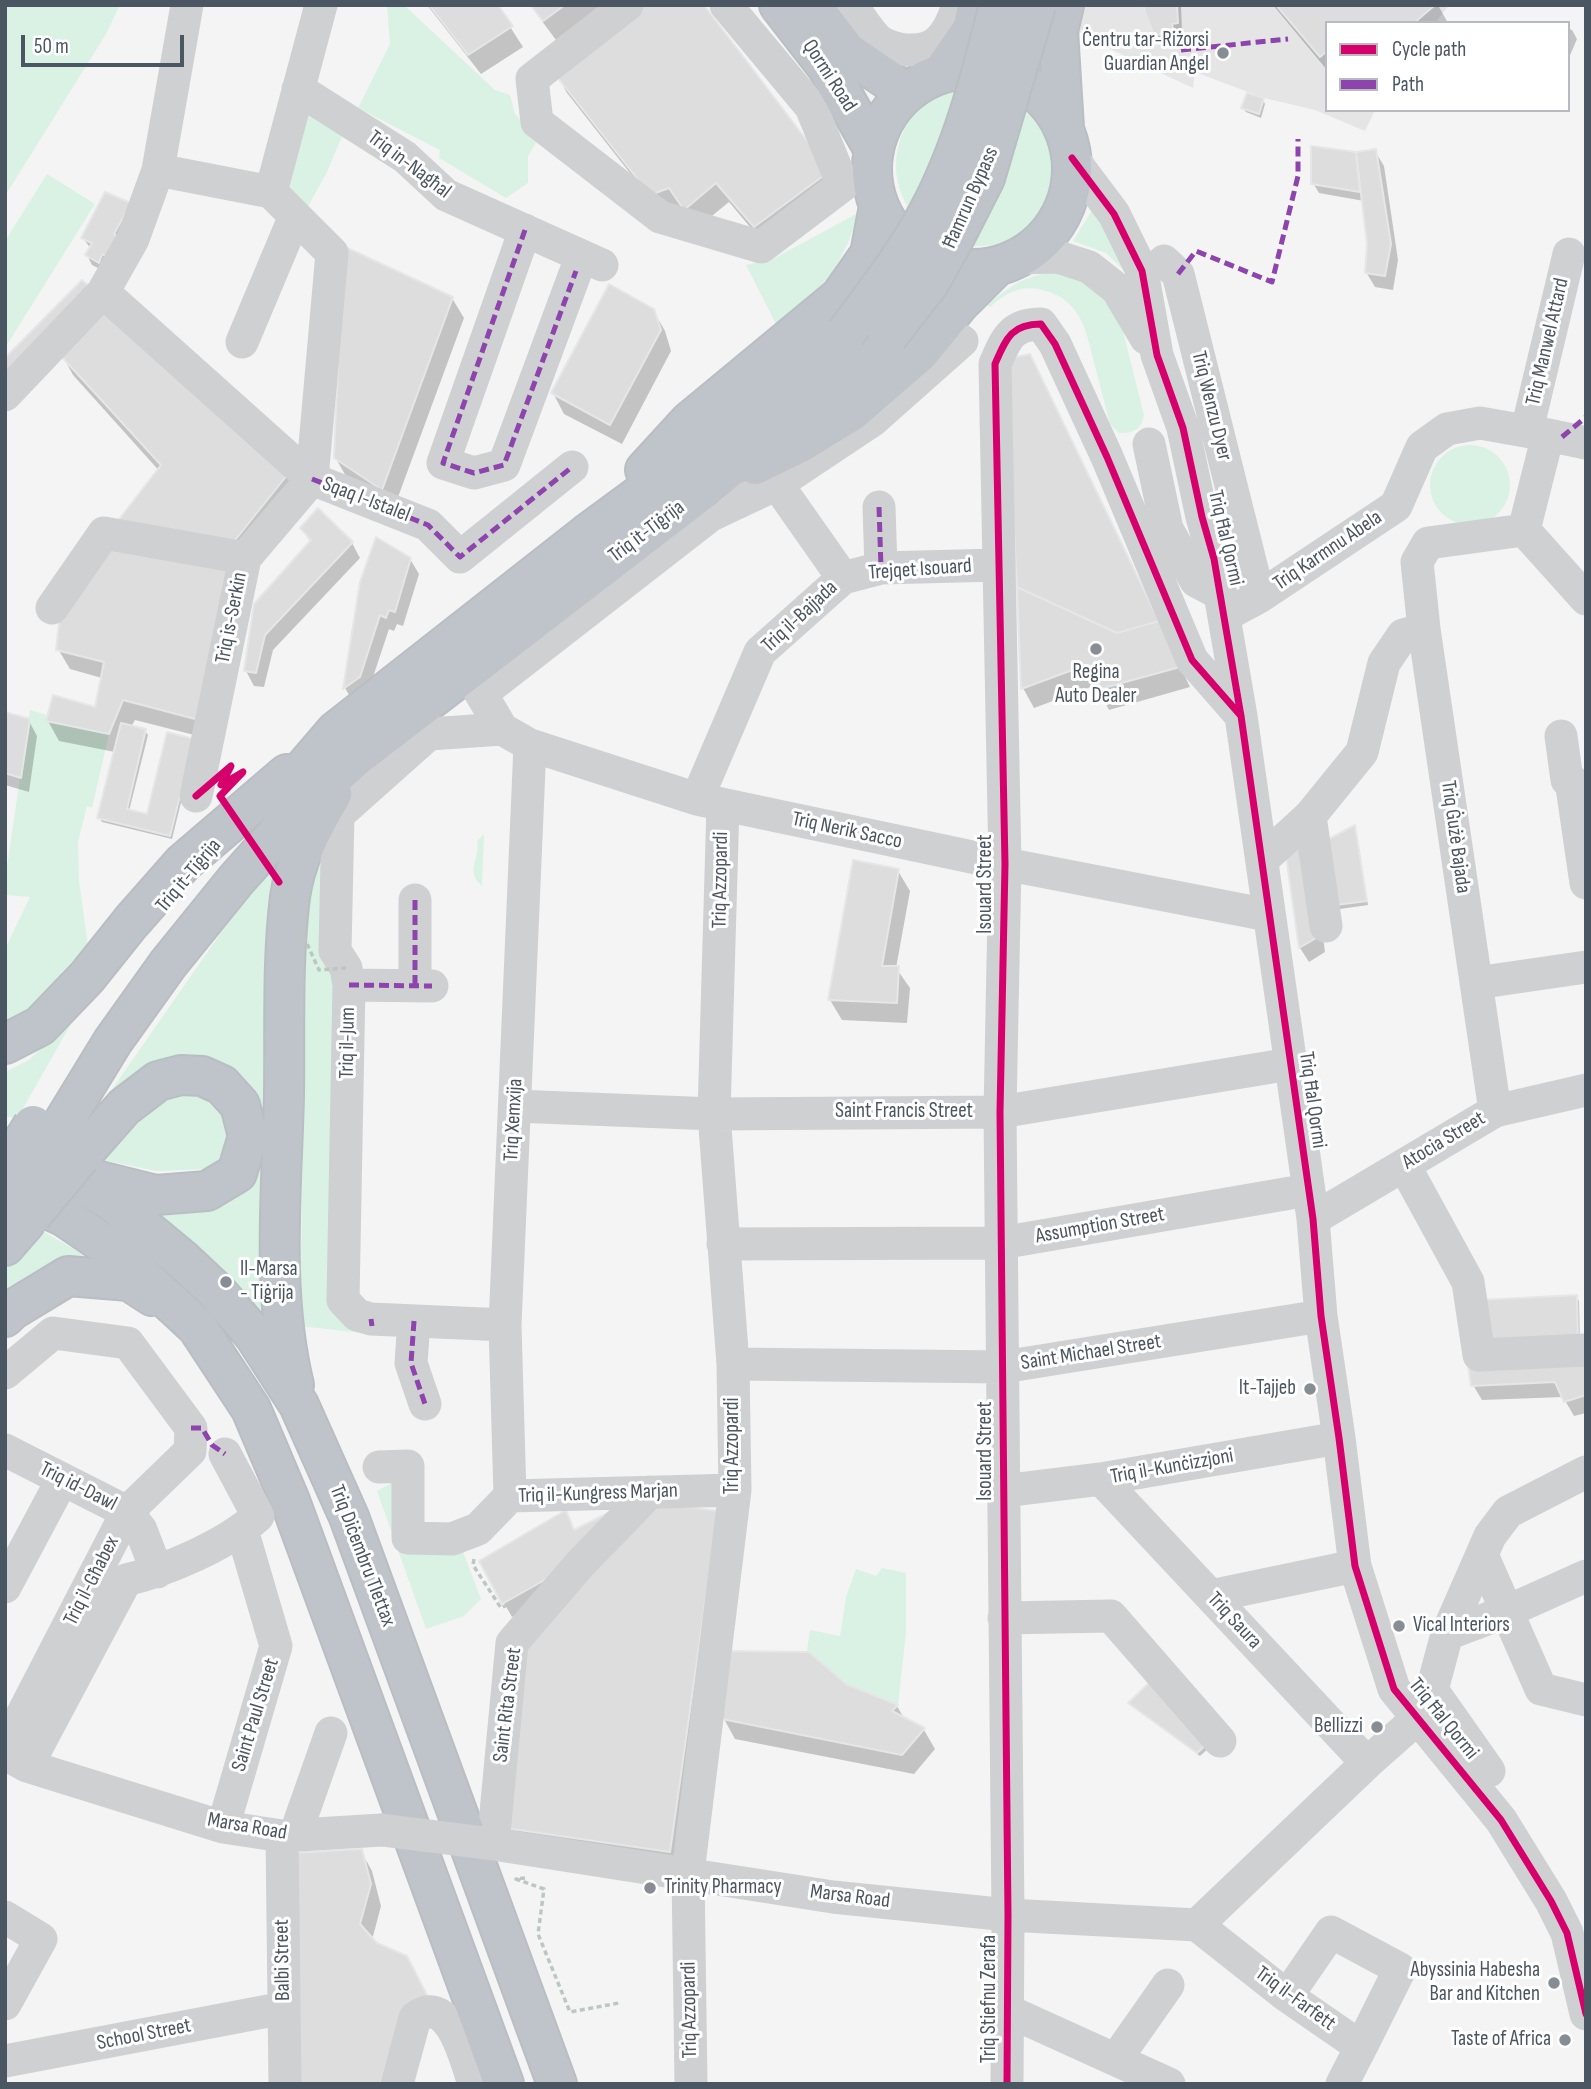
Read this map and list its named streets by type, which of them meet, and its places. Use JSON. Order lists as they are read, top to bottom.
{
  "streets": {
    "highway": [
      "Qormi Road",
      "Ħamrun Bypass",
      "Triq it-Tiġrija",
      "Triq Diċembru Tlettax"
    ],
    "street": [
      "Triq in-Nagħal",
      "Triq Manwel Attard",
      "Triq Wenzu Dyer",
      "Sqaq l-Istalel",
      "Triq Ħal Qormi",
      "Triq Karmnu Abela",
      "Trejqet Isouard",
      "Triq il-Bajjada",
      "Triq is-Serkin",
      "Triq Nerik Sacco",
      "Triq Ġużè Bajada",
      "Triq Azzopardi",
      "Isouard Street",
      "Triq il-Jum",
      "Saint Francis Street",
      "Triq Xemxija",
      "Atocia Street",
      "Assumption Street",
      "Saint Michael Street",
      "Triq il-Kunċizzjoni",
      "Triq id-Dawl",
      "Triq il-Kungress Marjan",
      "Triq il-Għabex",
      "Triq Saura",
      "Saint Rita Street",
      "Saint Paul Street",
      "Marsa Road",
      "Balbi Street",
      "Triq Stiefnu Zerafa",
      "Triq il-Farfett",
      "School Street"
    ]
  },
  "crossings": [
    ["Qormi Road", "Triq Ħal Qormi"],
    ["Ħamrun Bypass", "Triq it-Tiġrija"],
    ["Triq Manwel Attard", "Triq Karmnu Abela"],
    ["Triq Manwel Attard", "Triq Ġużè Bajada"],
    ["Triq Wenzu Dyer", "Triq Karmnu Abela"],
    ["Sqaq l-Istalel", "Triq is-Serkin"],
    ["Triq it-Tiġrija", "Triq Diċembru Tlettax"],
    ["Triq Ħal Qormi", "Triq Karmnu Abela"],
    ["Triq Ħal Qormi", "Triq Nerik Sacco"],
    ["Triq Ħal Qormi", "Isouard Street"],
    ["Triq Ħal Qormi", "Saint Francis Street"],
    ["Triq Ħal Qormi", "Atocia Street"],
    ["Triq Ħal Qormi", "Assumption Street"],
    ["Triq Ħal Qormi", "Saint Michael Street"],
    ["Triq Ħal Qormi", "Triq il-Kunċizzjoni"],
    ["Trejqet Isouard", "Triq il-Bajjada"],
    ["Trejqet Isouard", "Isouard Street"],
    ["Triq il-Bajjada", "Triq Nerik Sacco"],
    ["Triq il-Bajjada", "Triq Azzopardi"],
    ["Triq Nerik Sacco", "Triq Azzopardi"],
    ["Triq Nerik Sacco", "Isouard Street"],
    ["Triq Nerik Sacco", "Triq il-Jum"],
    ["Triq Nerik Sacco", "Triq Xemxija"],
    ["Triq Ġużè Bajada", "Atocia Street"],
    ["Triq Azzopardi", "Saint Francis Street"],
    ["Triq Azzopardi", "Assumption Street"],
    ["Triq Azzopardi", "Saint Michael Street"],
    ["Triq Azzopardi", "Triq il-Kungress Marjan"],
    ["Triq Azzopardi", "Marsa Road"],
    ["Isouard Street", "Saint Francis Street"],
    ["Isouard Street", "Assumption Street"],
    ["Isouard Street", "Saint Michael Street"],
    ["Isouard Street", "Triq il-Kunċizzjoni"],
    ["Isouard Street", "Marsa Road"],
    ["Isouard Street", "Triq Stiefnu Zerafa"],
    ["Triq il-Jum", "Triq Xemxija"],
    ["Saint Francis Street", "Triq Xemxija"],
    ["Triq Xemxija", "Triq il-Kungress Marjan"],
    ["Atocia Street", "Assumption Street"],
    ["Triq il-Kunċizzjoni", "Triq Saura"],
    ["Triq id-Dawl", "Triq il-Għabex"],
    ["Triq il-Kungress Marjan", "Saint Rita Street"],
    ["Triq il-Għabex", "Saint Paul Street"],
    ["Triq il-Għabex", "Marsa Road"],
    ["Saint Rita Street", "Marsa Road"],
    ["Saint Paul Street", "Marsa Road"],
    ["Marsa Road", "Balbi Street"],
    ["Marsa Road", "Triq Stiefnu Zerafa"],
    ["Marsa Road", "Triq il-Farfett"],
    ["Balbi Street", "School Street"]
  ],
  "places": [
    "Ċentru tar-Riżorsi Guardian Angel",
    "Regina Auto Dealer",
    "Il-Marsa - Tiġrija",
    "It-Tajjeb",
    "Vical Interiors",
    "Bellizzi",
    "Trinity Pharmacy",
    "Abyssinia Habesha Bar and Kitchen",
    "Taste of Africa"
  ],
  "legend": ["Cycle path", "Path"],
  "scale_bar": "50 m"
}
